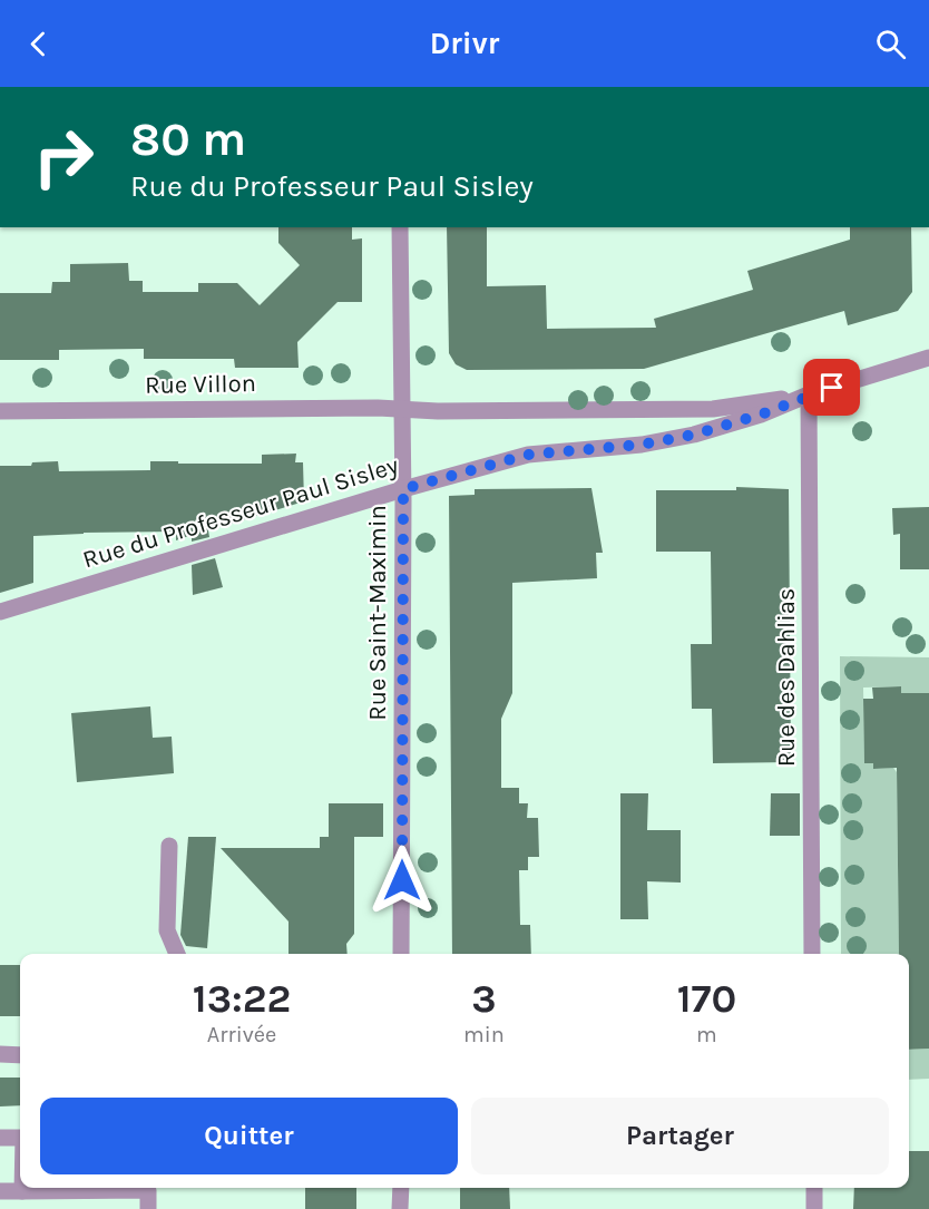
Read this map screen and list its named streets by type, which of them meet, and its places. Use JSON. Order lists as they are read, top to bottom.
{
  "streets": {
    "street": [
      "Rue Villon",
      "Rue du Professeur Paul Sisley",
      "Rue Saint-Maximin",
      "Rue des Dahlias"
    ]
  },
  "crossings": [
    ["Rue Villon", "Rue du Professeur Paul Sisley"],
    ["Rue Villon", "Rue Saint-Maximin"],
    ["Rue du Professeur Paul Sisley", "Rue Saint-Maximin"],
    ["Rue du Professeur Paul Sisley", "Rue des Dahlias"]
  ],
  "page": {
    "header": "Drivr",
    "turn": ["80 m", "Rue du Professeur Paul Sisley"],
    "eta": [
      "13:22",
      "Arrivée",
      "3",
      "min",
      "170",
      "m"
    ],
    "buttons": ["Quitter", "Partager"]
  }
}
